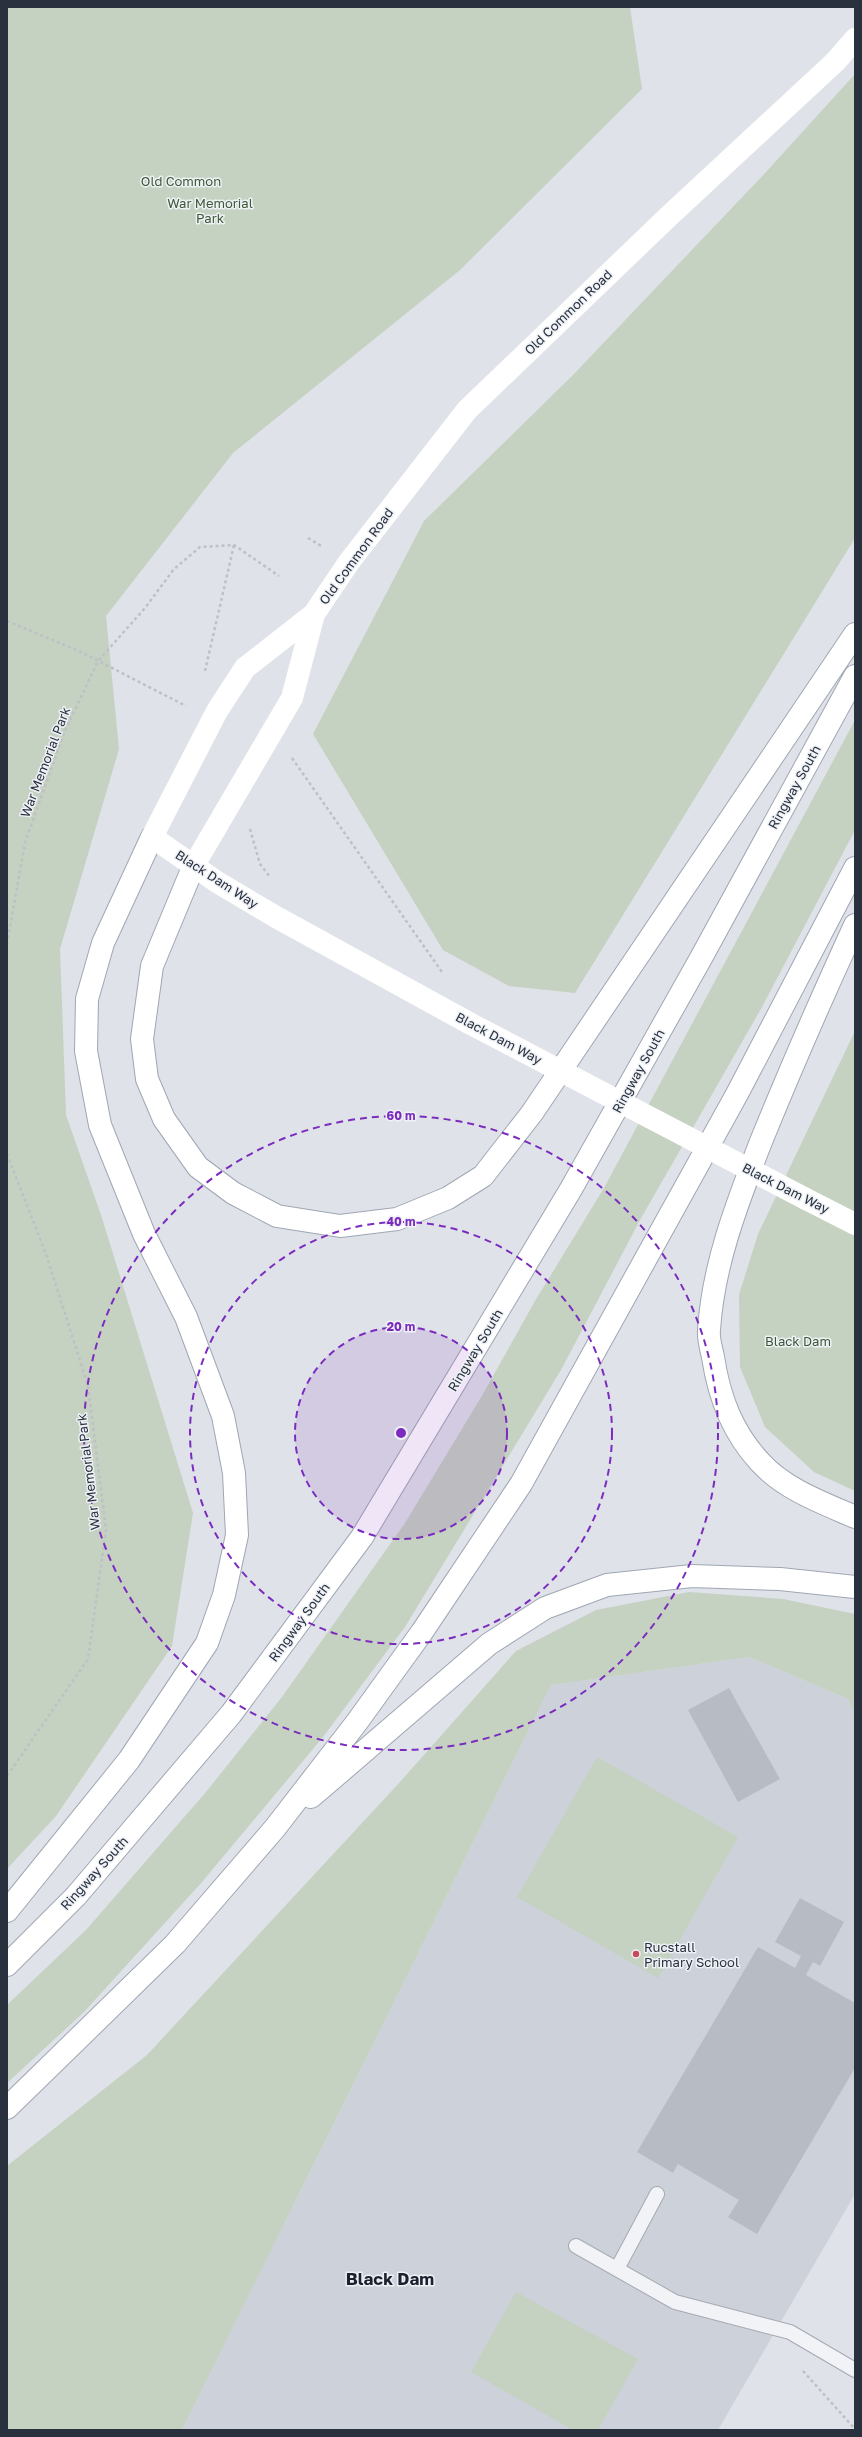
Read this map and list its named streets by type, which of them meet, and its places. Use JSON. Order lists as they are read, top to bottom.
{
  "streets": {
    "main road": ["Old Common Road", "Ringway South", "Black Dam Way"],
    "path": ["War Memorial Park"]
  },
  "crossings": [
    ["Old Common Road", "Black Dam Way"]
  ],
  "districts": ["Black Dam"],
  "parks": ["Old Common", "War Memorial Park", "Black Dam"],
  "places": ["Rucstall Primary School"],
  "rings": ["60 m", "40 m", "20 m"]
}
